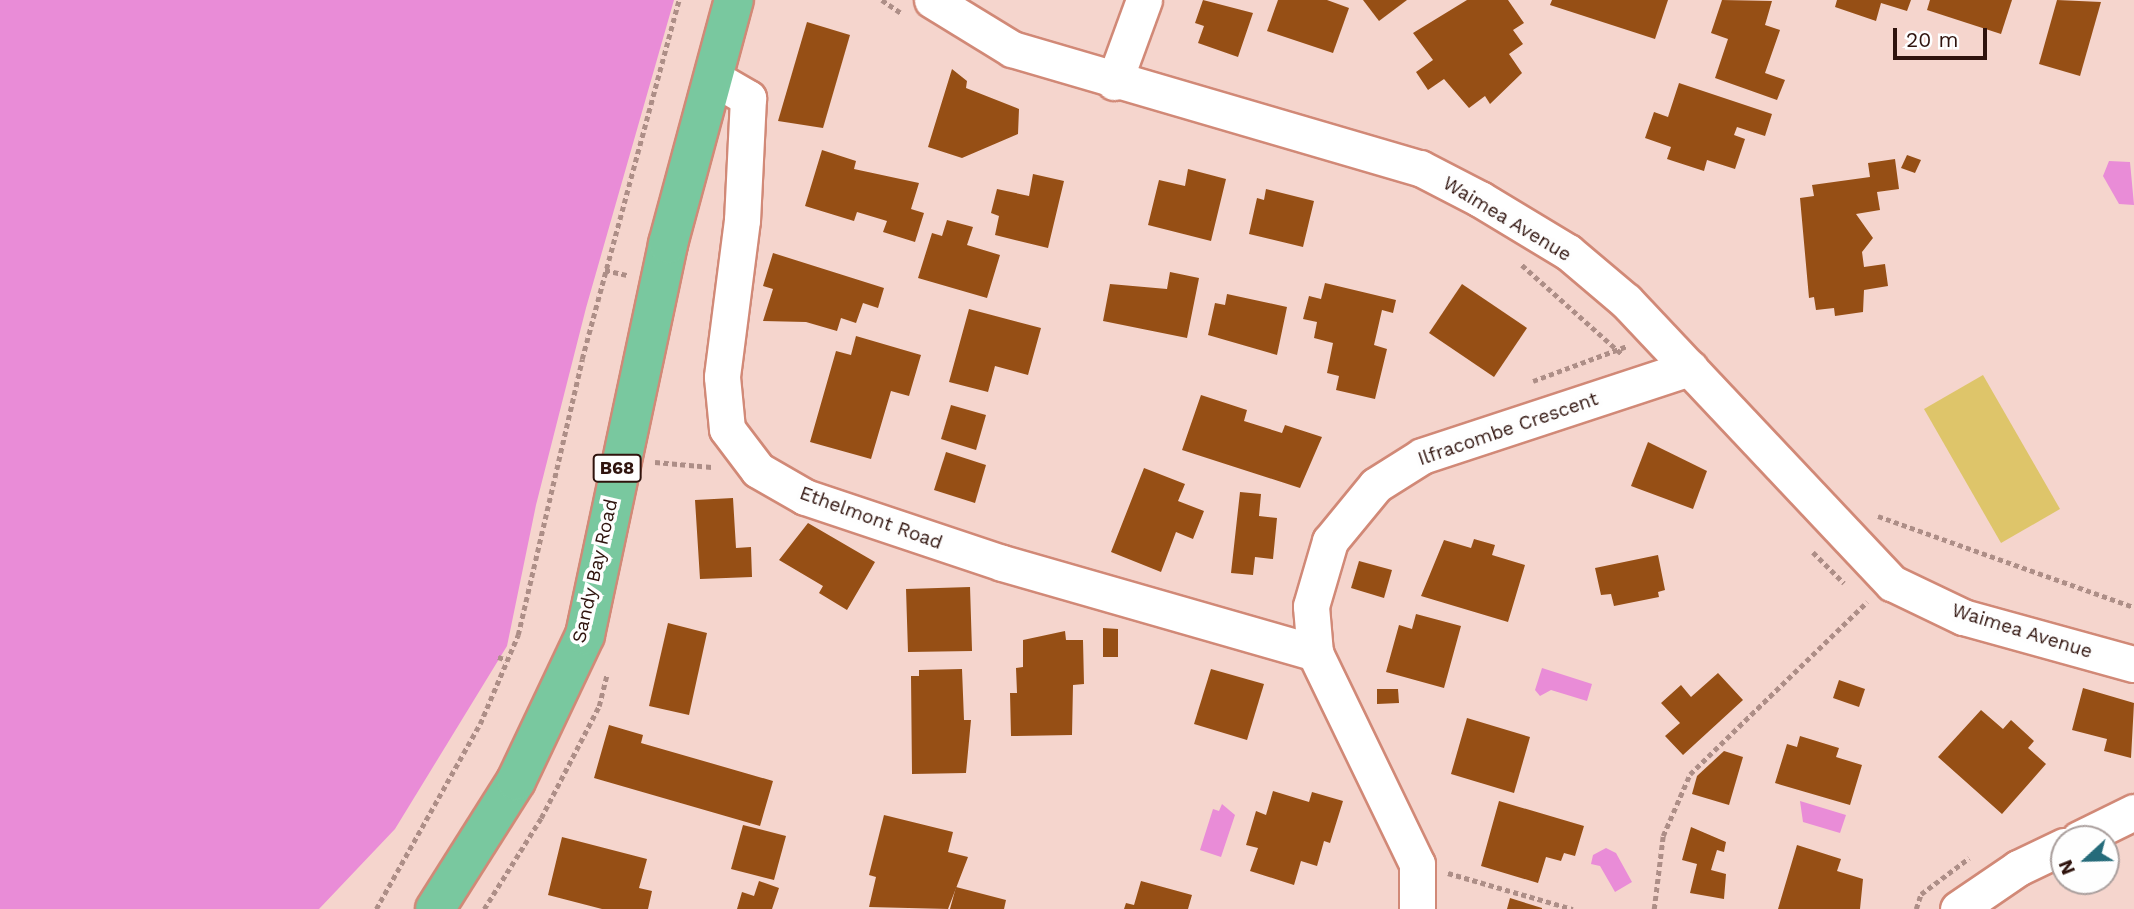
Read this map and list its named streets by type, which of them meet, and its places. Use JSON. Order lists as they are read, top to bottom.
{
  "streets": {
    "main road": ["B68", "Sandy Bay Road"],
    "street": ["Waimea Avenue", "Ilfracombe Crescent", "Ethelmont Road"]
  },
  "crossings": [
    ["Waimea Avenue", "Ilfracombe Crescent"],
    ["Ilfracombe Crescent", "Ethelmont Road"],
    ["Ethelmont Road", "Sandy Bay Road"]
  ],
  "scale_bar": "20 m",
  "north": "left"
}
